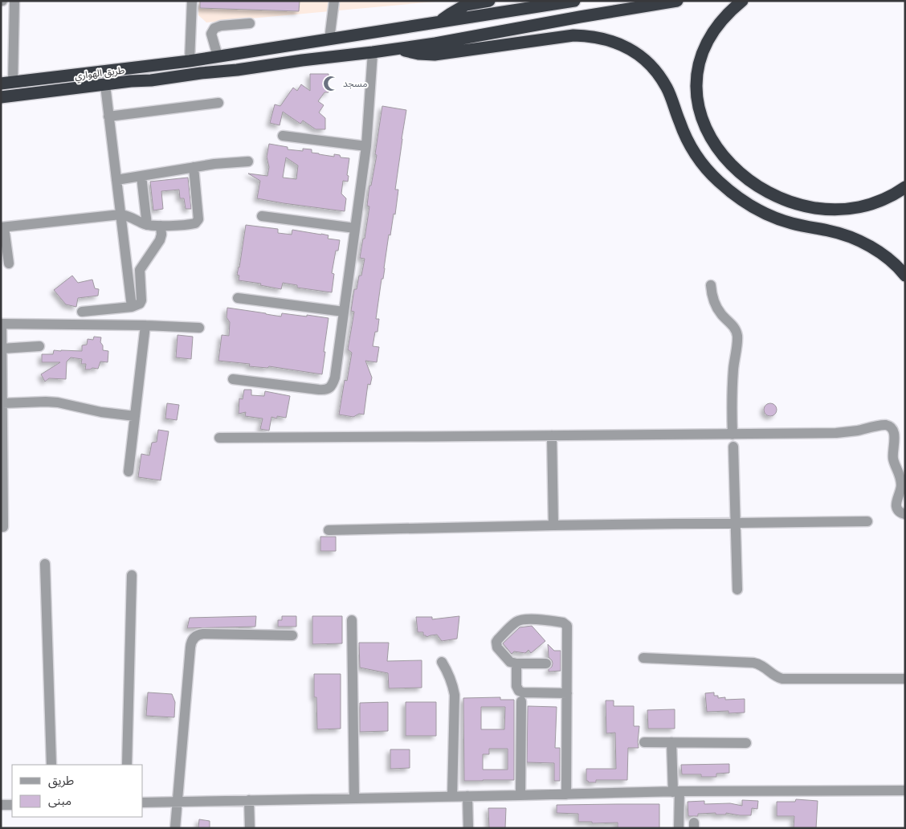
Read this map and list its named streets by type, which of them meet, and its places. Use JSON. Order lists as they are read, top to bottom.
{
  "streets": {
    "highway": ["طريق الهواري"]
  },
  "places": {
    "mosque": ["مسجد"]
  },
  "legend": ["طريق", "مبنى"]
}
